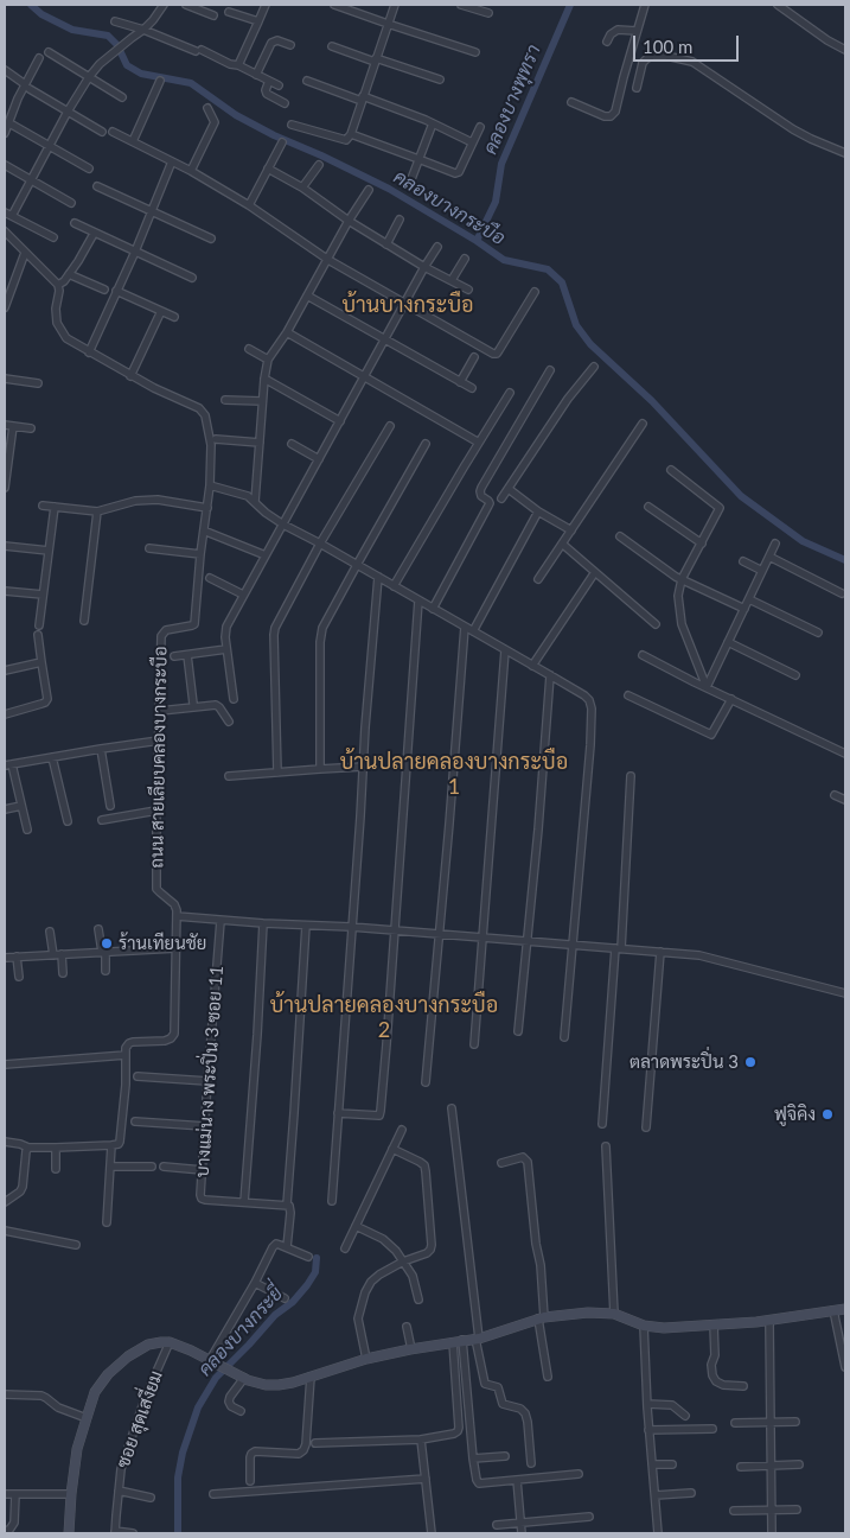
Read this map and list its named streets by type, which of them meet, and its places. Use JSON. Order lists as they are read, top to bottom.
{
  "streets": {
    "street": ["ถนน สายเลียบคลองบางกระบือ", "บางแม่นาง พระปิ่น 3 ซอย 11", "ซอย สุดเสงี่ยม"]
  },
  "districts": ["บ้านบางกระบือ", "บ้านปลายคลองบางกระบือ 1", "บ้านปลายคลองบางกระบือ 2"],
  "water": ["คลองบางพุทรา", "คลองบางกระบือ", "คลองบางกระยี่"],
  "places": ["ร้านเทียนชัย", "ตลาดพระปิ่น 3", "ฟูจิคิง"],
  "scale_bar": "100 m"
}
